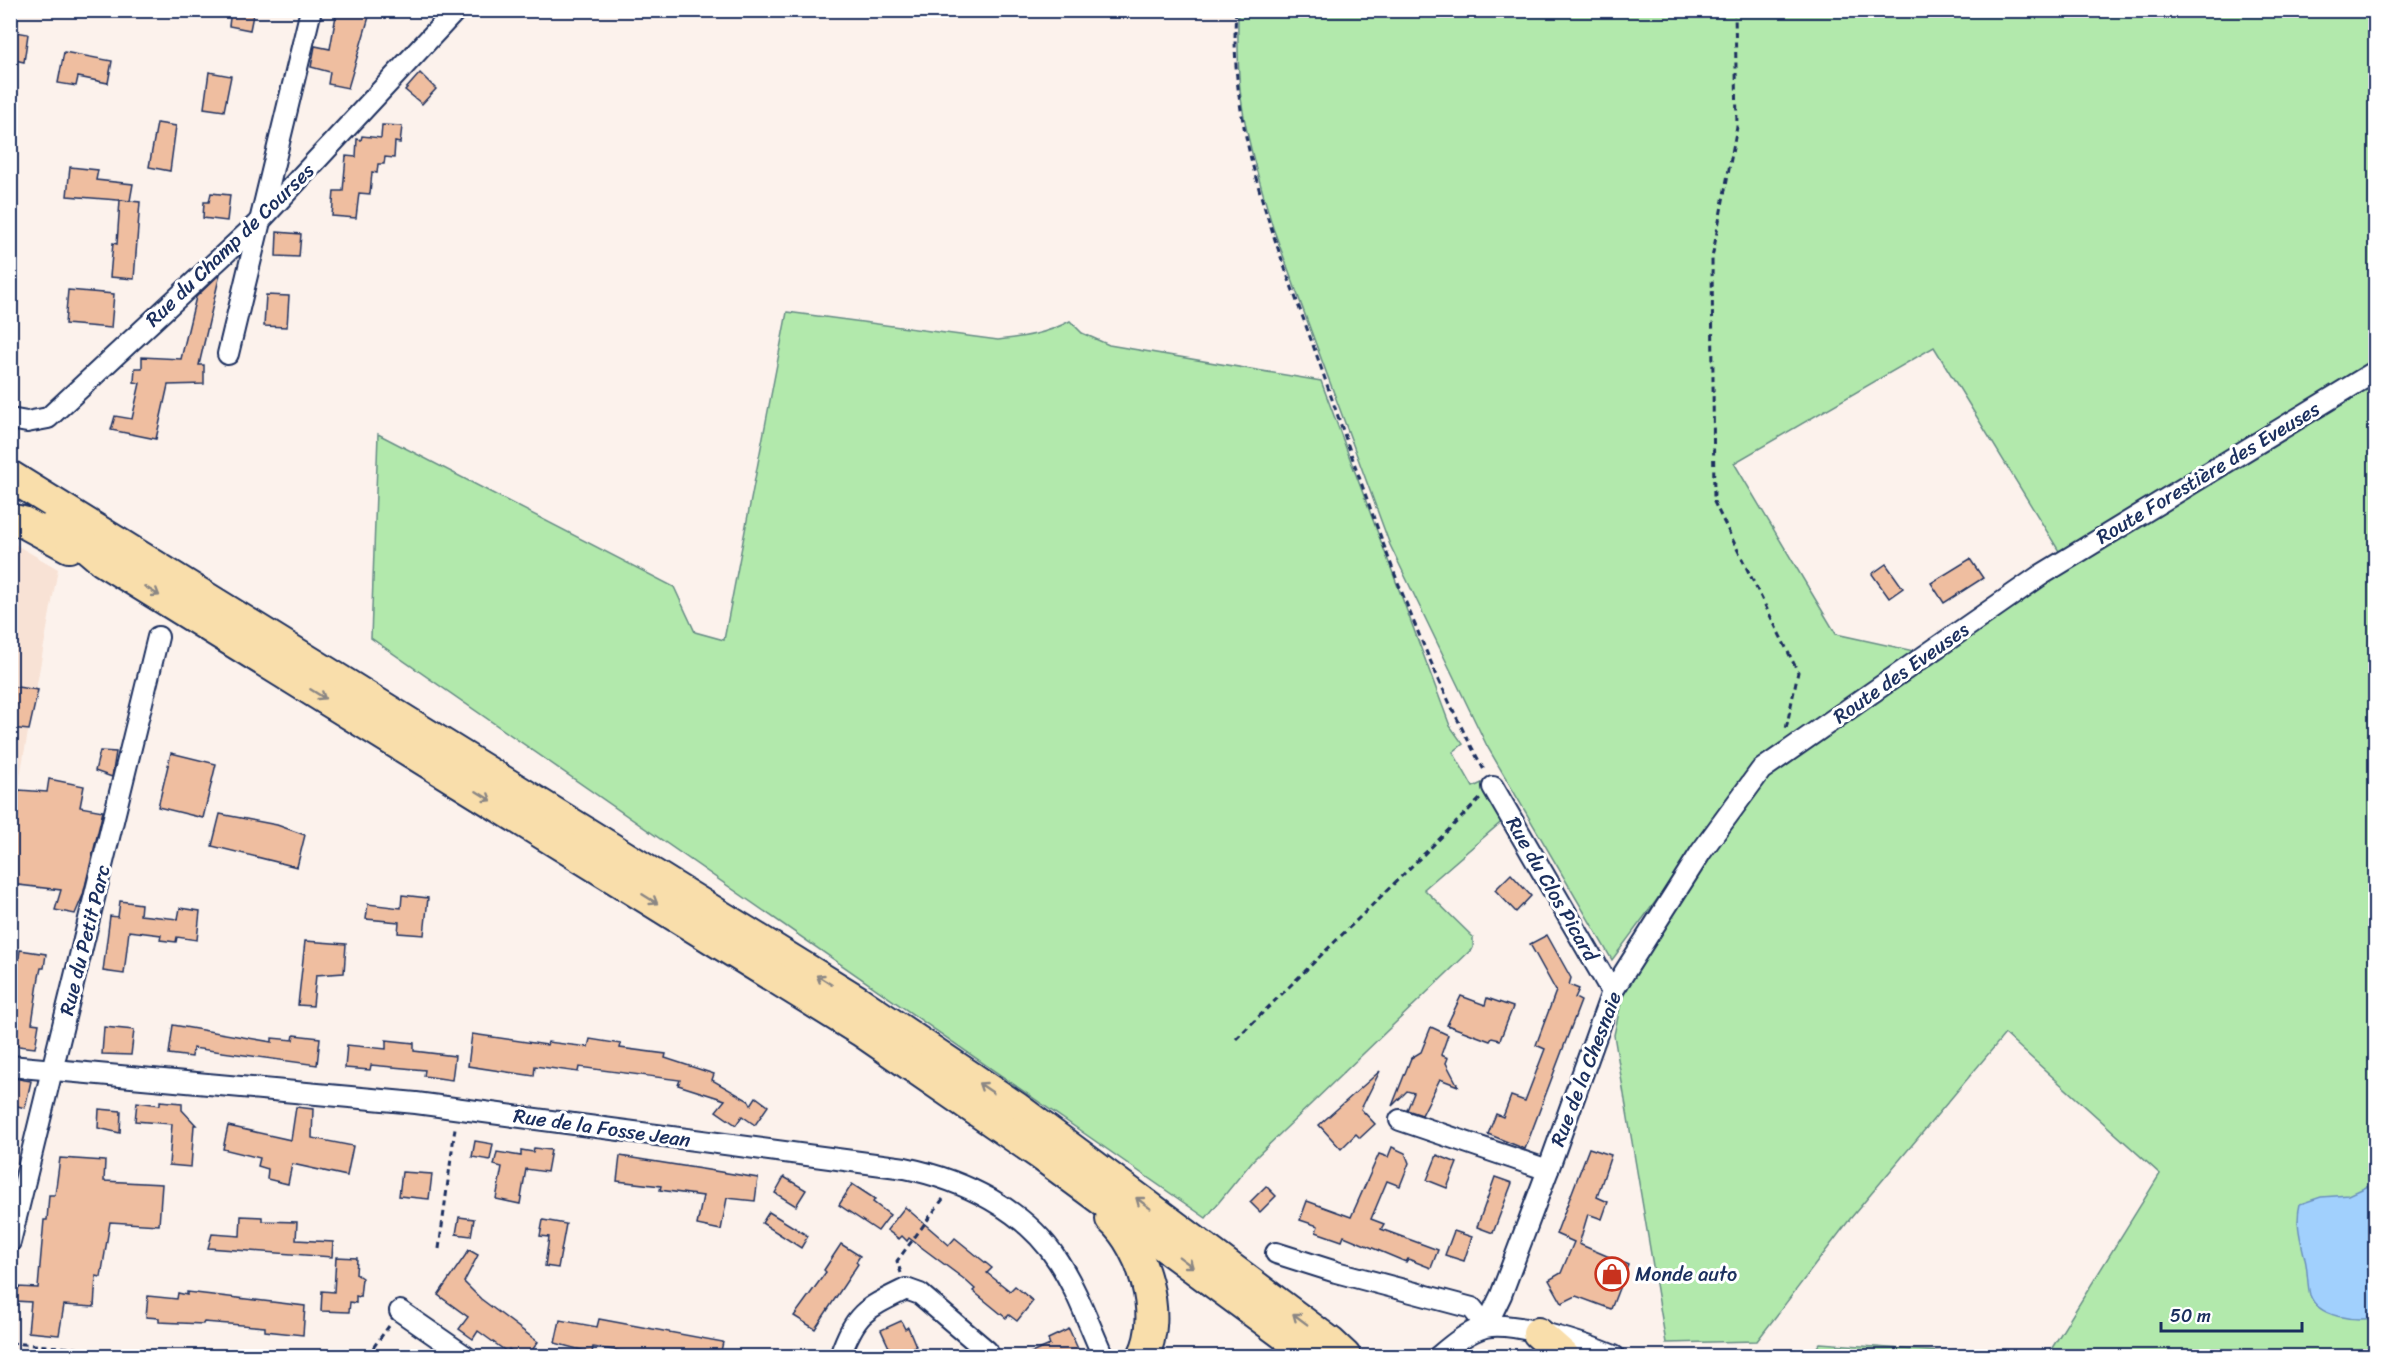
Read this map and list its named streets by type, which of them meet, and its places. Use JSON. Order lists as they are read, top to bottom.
{
  "streets": {
    "street": [
      "Rue du Champ de Courses",
      "Route Forestière des Eveuses",
      "Route des Eveuses",
      "Rue du Clos Picard",
      "Rue du Petit Parc",
      "Rue de la Chesnaie",
      "Rue de la Fosse Jean"
    ]
  },
  "crossings": [
    ["Route Forestière des Eveuses", "Route des Eveuses"],
    ["Route des Eveuses", "Rue de la Chesnaie"],
    ["Rue du Clos Picard", "Rue de la Chesnaie"],
    ["Rue du Petit Parc", "Rue de la Fosse Jean"]
  ],
  "places": {
    "shop": ["Monde auto"]
  },
  "scale_bar": "50 m"
}
